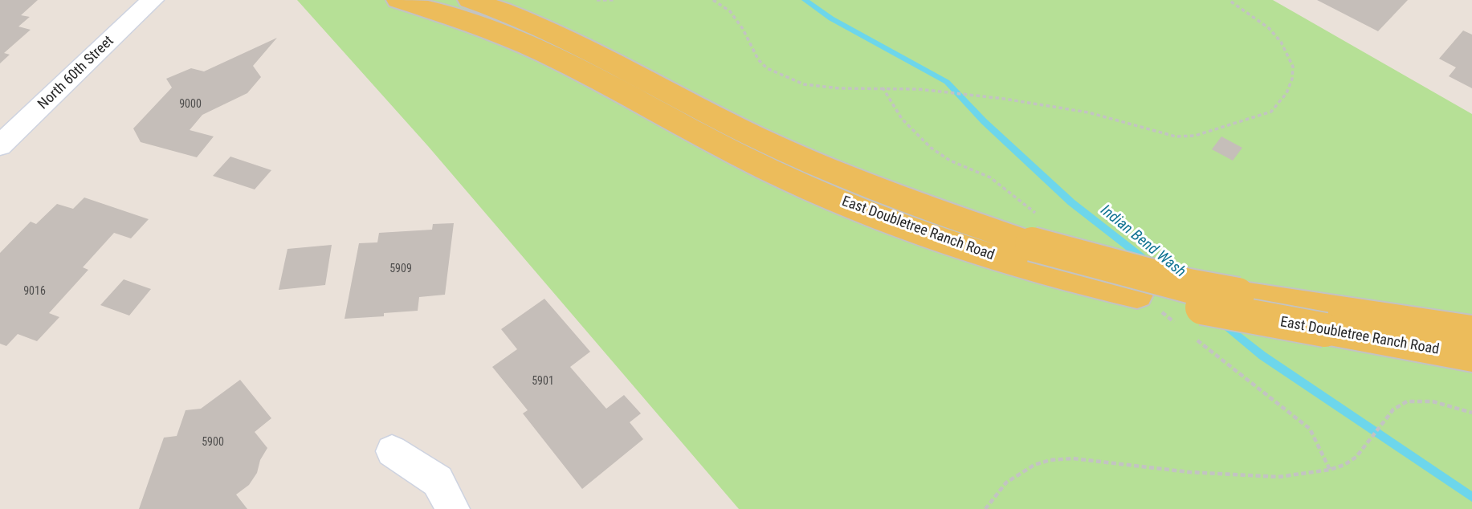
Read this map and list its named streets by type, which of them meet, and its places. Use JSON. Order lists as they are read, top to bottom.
{
  "streets": {
    "main road": ["East Doubletree Ranch Road"],
    "street": ["North 60th Street"]
  },
  "water": ["Indian Bend Wash"],
  "house_numbers": [
    "9000",
    "5909",
    "9016",
    "5901",
    "5900"
  ]
}
